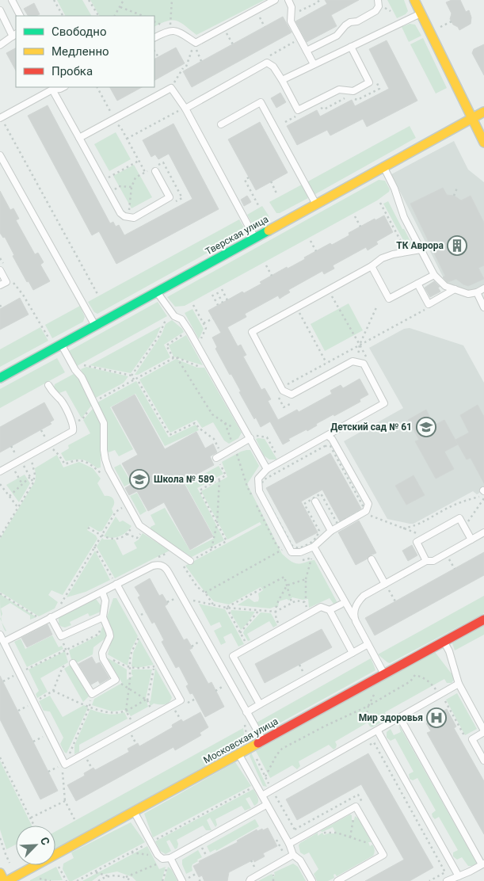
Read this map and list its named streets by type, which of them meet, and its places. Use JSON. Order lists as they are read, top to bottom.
{
  "streets": {
    "street": ["Тверская улица", "Московская улица"]
  },
  "places": {
    "building": ["ТК Аврора"],
    "school or university": ["Детский сад № 61", "Школа № 589"],
    "hospital": ["Мир здоровья"]
  },
  "legend": ["Свободно", "Медленно", "Пробка"],
  "north": "top right"
}
